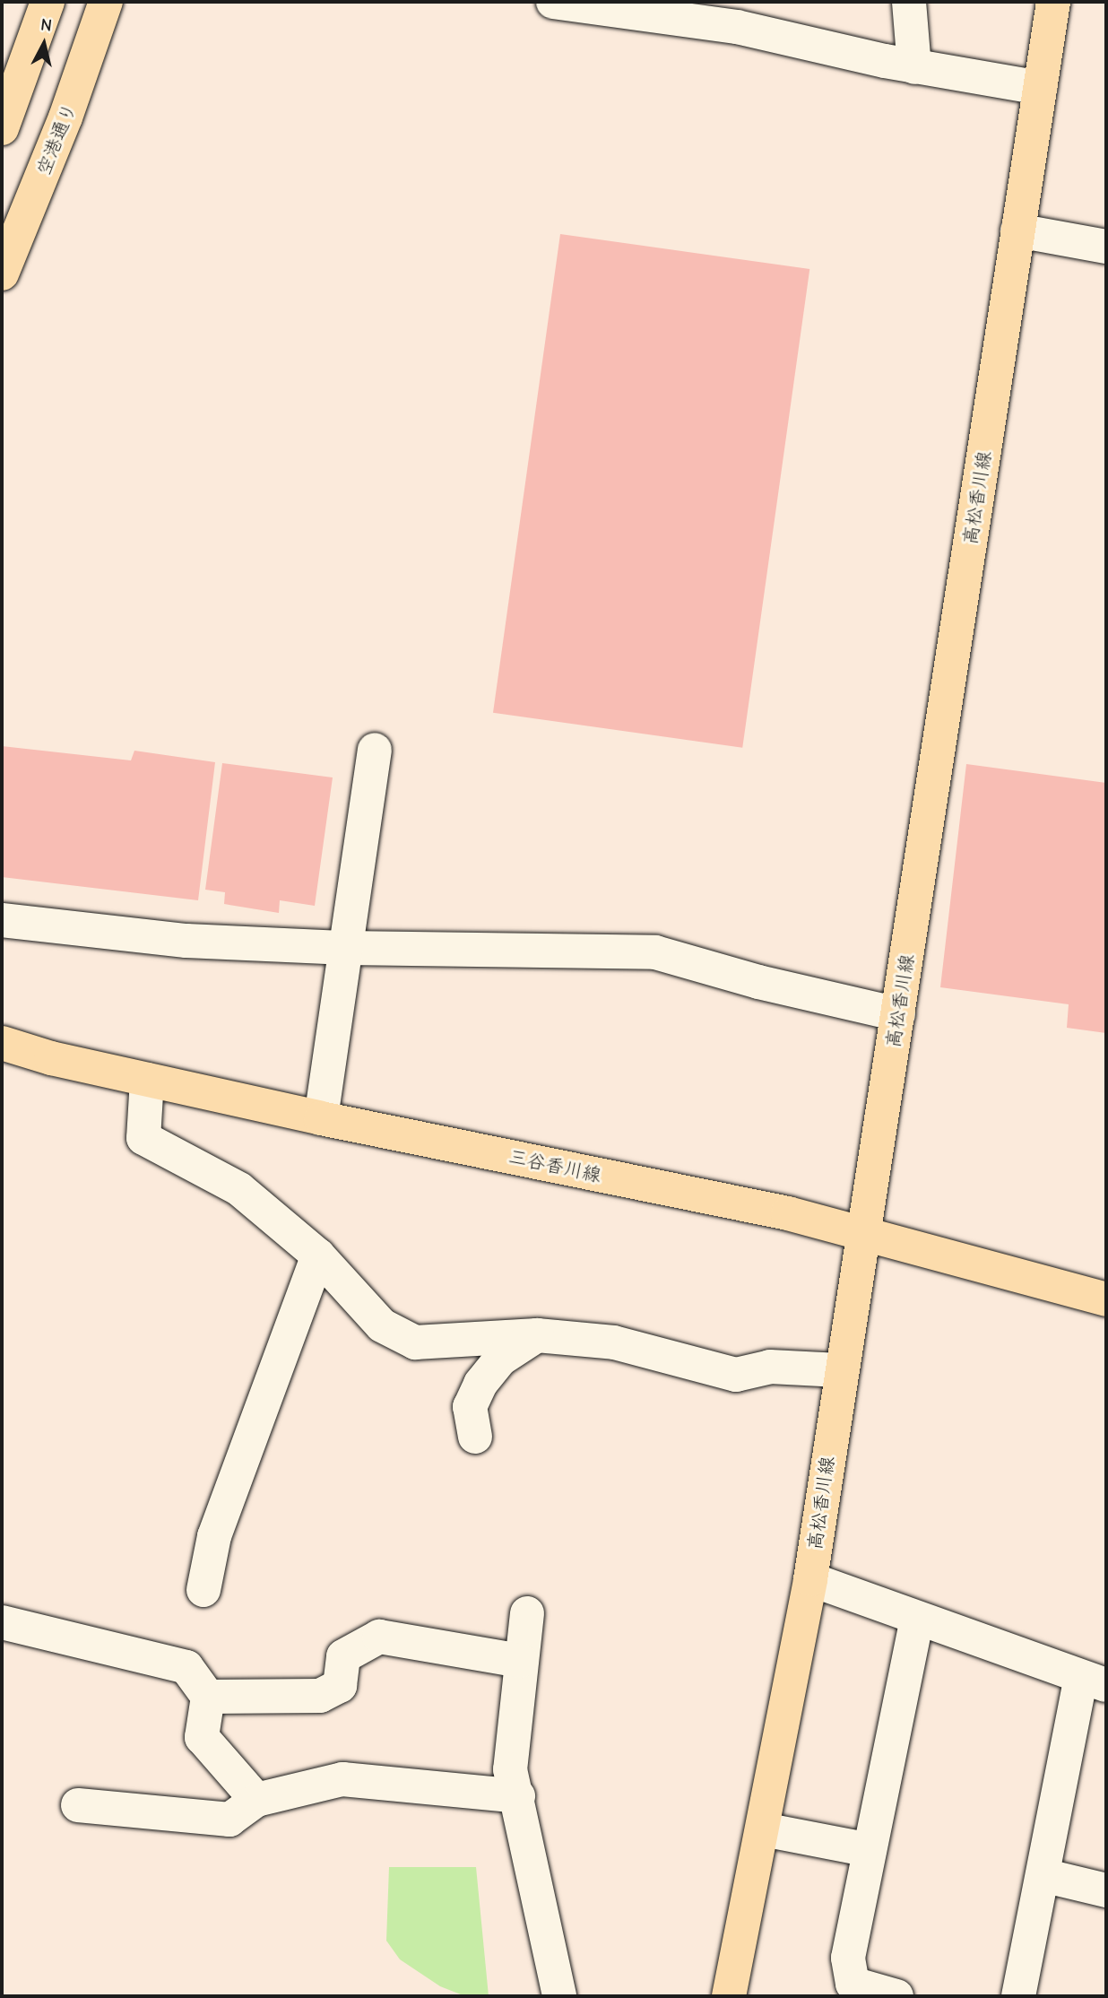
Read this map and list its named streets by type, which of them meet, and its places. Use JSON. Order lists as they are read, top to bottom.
{
  "streets": {
    "main road": ["空港通り", "高松香川線", "三谷香川線"]
  },
  "crossings": [
    ["高松香川線", "三谷香川線"]
  ],
  "north": "top"
}
